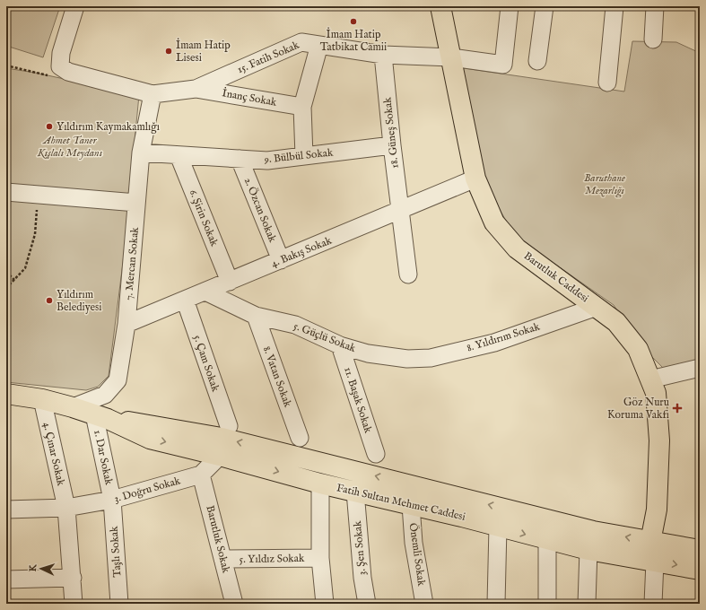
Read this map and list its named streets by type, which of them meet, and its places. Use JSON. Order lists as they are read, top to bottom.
{
  "streets": {
    "main road": ["Barutluk Caddesi", "Fatih Sultan Mehmet Caddesi"],
    "street": [
      "15. Fatih Sokak",
      "İnanç Sokak",
      "18. Güneş Sokak",
      "9. Bülbül Sokak",
      "2. Özcan Sokak",
      "6. Şirin Sokak",
      "4. Bakış Sokak",
      "7. Mercan Sokak",
      "5. Güçlü Sokak",
      "8. Yıldırım Sokak",
      "5. Çam Sokak",
      "8. Vatan Sokak",
      "11. Başak Sokak",
      "4. Çınar Sokak",
      "1. Dar Sokak",
      "3. Doğru Sokak",
      "Barutluk Sokak",
      "3. Şen Sokak",
      "Taşlı Sokak",
      "Önemli Sokak",
      "5. Yıldız Sokak"
    ]
  },
  "crossings": [
    ["15. Fatih Sokak", "İnanç Sokak"],
    ["15. Fatih Sokak", "18. Güneş Sokak"],
    ["15. Fatih Sokak", "7. Mercan Sokak"],
    ["15. Fatih Sokak", "Barutluk Caddesi"],
    ["18. Güneş Sokak", "9. Bülbül Sokak"],
    ["18. Güneş Sokak", "4. Bakış Sokak"],
    ["9. Bülbül Sokak", "2. Özcan Sokak"],
    ["9. Bülbül Sokak", "6. Şirin Sokak"],
    ["9. Bülbül Sokak", "7. Mercan Sokak"],
    ["2. Özcan Sokak", "4. Bakış Sokak"],
    ["6. Şirin Sokak", "4. Bakış Sokak"],
    ["4. Bakış Sokak", "7. Mercan Sokak"],
    ["4. Bakış Sokak", "Barutluk Caddesi"],
    ["4. Bakış Sokak", "5. Güçlü Sokak"],
    ["4. Bakış Sokak", "5. Çam Sokak"],
    ["7. Mercan Sokak", "Fatih Sultan Mehmet Caddesi"],
    ["Barutluk Caddesi", "8. Yıldırım Sokak"],
    ["Barutluk Caddesi", "Fatih Sultan Mehmet Caddesi"],
    ["5. Güçlü Sokak", "8. Yıldırım Sokak"],
    ["5. Güçlü Sokak", "8. Vatan Sokak"],
    ["5. Güçlü Sokak", "11. Başak Sokak"],
    ["4. Çınar Sokak", "3. Doğru Sokak"],
    ["4. Çınar Sokak", "Fatih Sultan Mehmet Caddesi"],
    ["1. Dar Sokak", "3. Doğru Sokak"],
    ["1. Dar Sokak", "Fatih Sultan Mehmet Caddesi"],
    ["1. Dar Sokak", "Taşlı Sokak"],
    ["3. Doğru Sokak", "Barutluk Sokak"],
    ["3. Doğru Sokak", "Taşlı Sokak"],
    ["Fatih Sultan Mehmet Caddesi", "3. Şen Sokak"],
    ["Fatih Sultan Mehmet Caddesi", "Önemli Sokak"],
    ["Barutluk Sokak", "5. Yıldız Sokak"]
  ],
  "parks": ["Ahmet Taner Kışlalı Meydanı", "Baruthane Mezarlığı"],
  "places": {
    "other": [
      "İmam Hatip Tatbikat Camii",
      "İmam Hatip Lisesi",
      "Yıldırım Kaymakamlığı",
      "Yıldırım Belediyesi"
    ],
    "health": ["Göz Nuru Koruma Vakfı"]
  },
  "north": "left"
}
